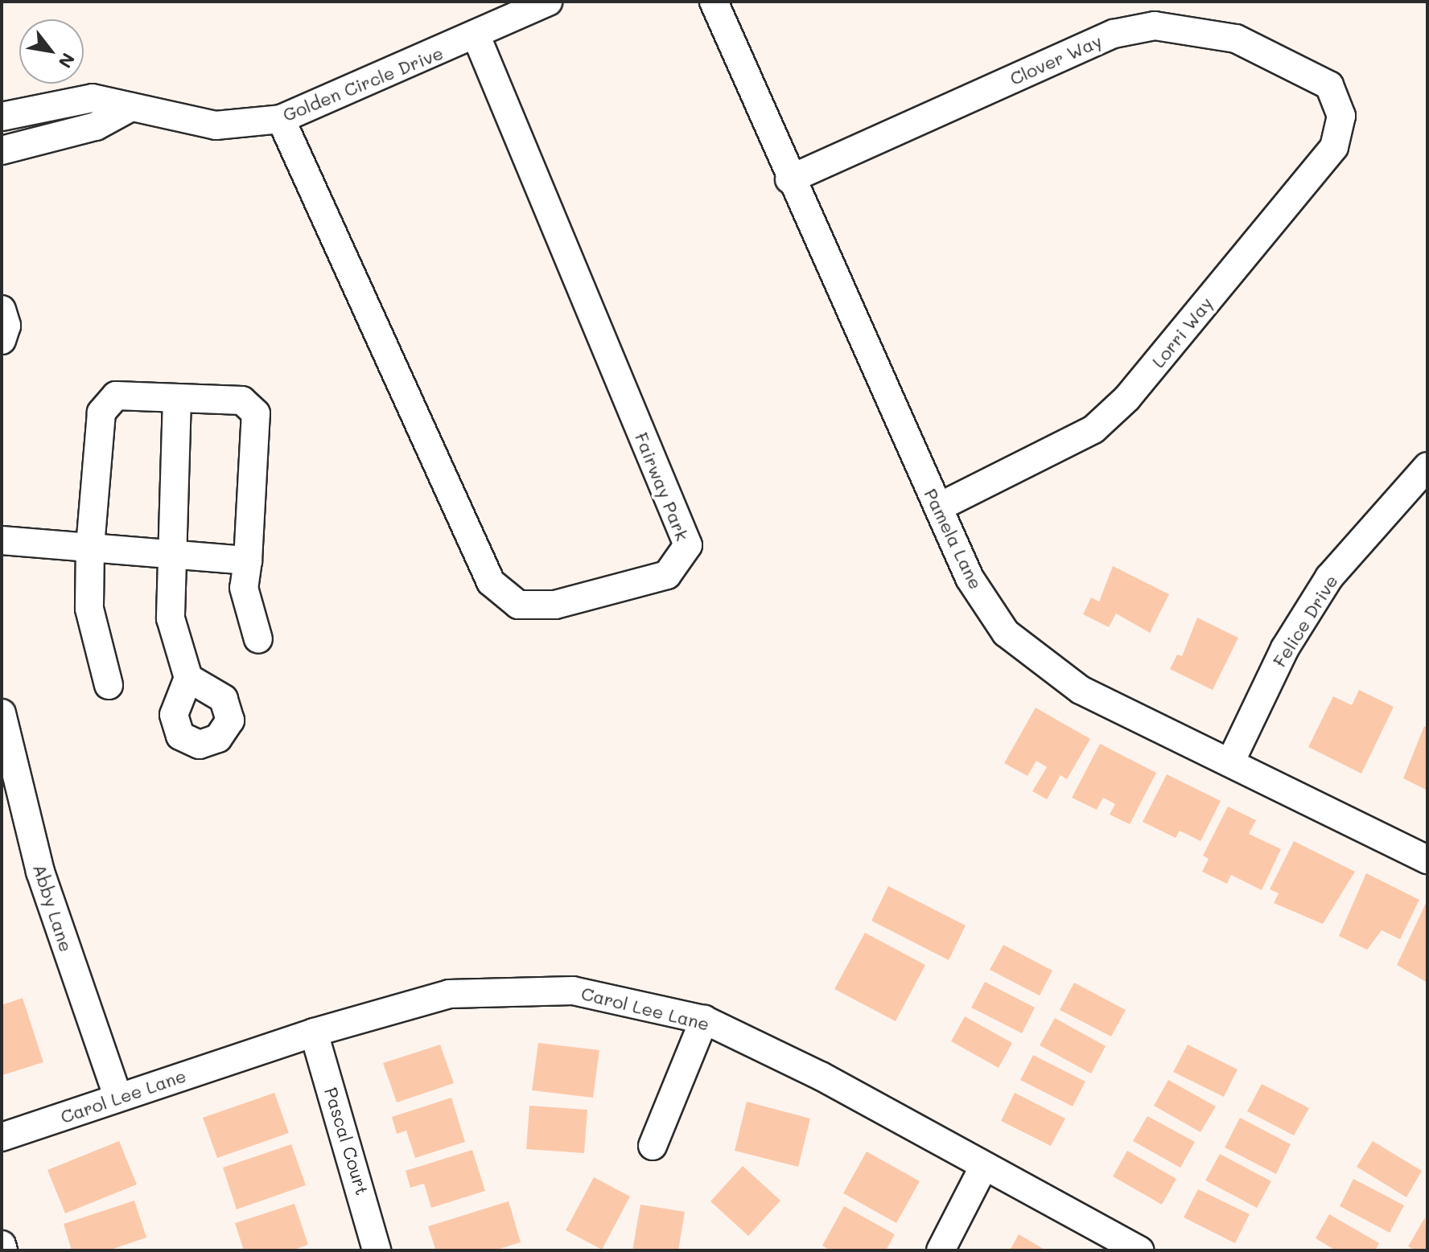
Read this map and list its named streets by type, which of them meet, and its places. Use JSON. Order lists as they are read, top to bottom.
{
  "streets": {
    "street": [
      "Clover Way",
      "Golden Circle Drive",
      "Lorri Way",
      "Fairway Park",
      "Pamela Lane",
      "Felice Drive",
      "Abby Lane",
      "Carol Lee Lane",
      "Pascal Court"
    ]
  },
  "crossings": [
    ["Clover Way", "Lorri Way"],
    ["Clover Way", "Pamela Lane"],
    ["Golden Circle Drive", "Fairway Park"],
    ["Lorri Way", "Pamela Lane"],
    ["Pamela Lane", "Felice Drive"],
    ["Abby Lane", "Carol Lee Lane"],
    ["Carol Lee Lane", "Pascal Court"]
  ],
  "north": "bottom right"
}
